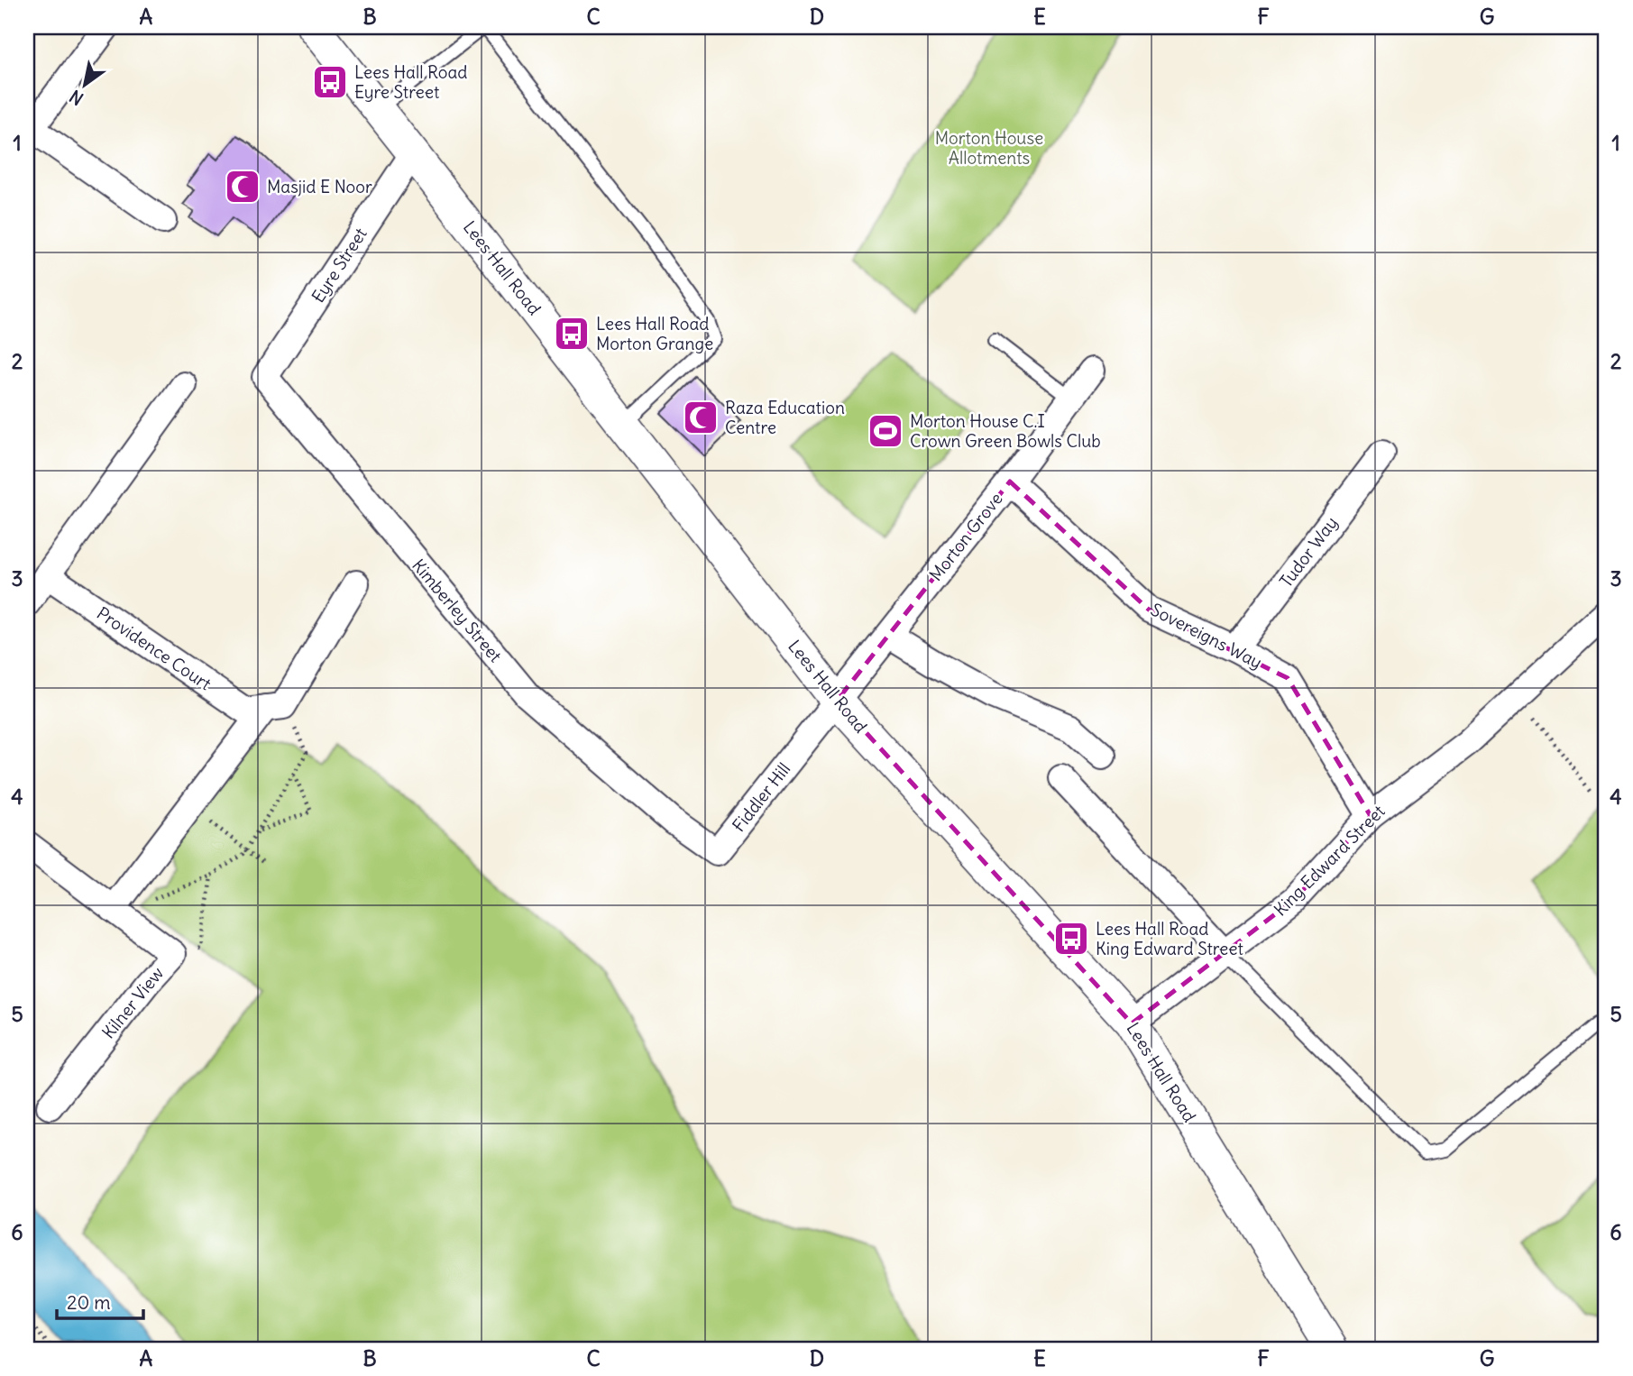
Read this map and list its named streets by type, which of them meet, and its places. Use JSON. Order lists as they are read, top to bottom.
{
  "streets": {
    "street": [
      "Eyre Street",
      "Lees Hall Road",
      "Morton Grove",
      "Tudor Way",
      "Kimberley Street",
      "Sovereigns Way",
      "Providence Court",
      "Fiddler Hill",
      "King Edward Street",
      "Kilner View"
    ]
  },
  "crossings": [
    ["Eyre Street", "Lees Hall Road"],
    ["Eyre Street", "Kimberley Street"],
    ["Lees Hall Road", "Morton Grove"],
    ["Lees Hall Road", "Fiddler Hill"],
    ["Lees Hall Road", "King Edward Street"],
    ["Morton Grove", "Sovereigns Way"],
    ["Morton Grove", "Fiddler Hill"],
    ["Tudor Way", "Sovereigns Way"],
    ["Kimberley Street", "Fiddler Hill"],
    ["Sovereigns Way", "King Edward Street"]
  ],
  "parks": ["Morton House Allotments"],
  "places": {
    "bus stop": ["Lees Hall Road Eyre Street", "Lees Hall Road Morton Grange", "Lees Hall Road King Edward Street"],
    "mosque": ["Masjid E Noor", "Raza Education Centre"],
    "sports": ["Morton House C.I Crown Green Bowls Club"]
  },
  "scale_bar": "20 m",
  "north": "bottom left",
  "grid": {
    "columns": [
      "A",
      "B",
      "C",
      "D",
      "E",
      "F",
      "G"
    ],
    "rows": [
      "1",
      "2",
      "3",
      "4",
      "5",
      "6"
    ]
  }
}
